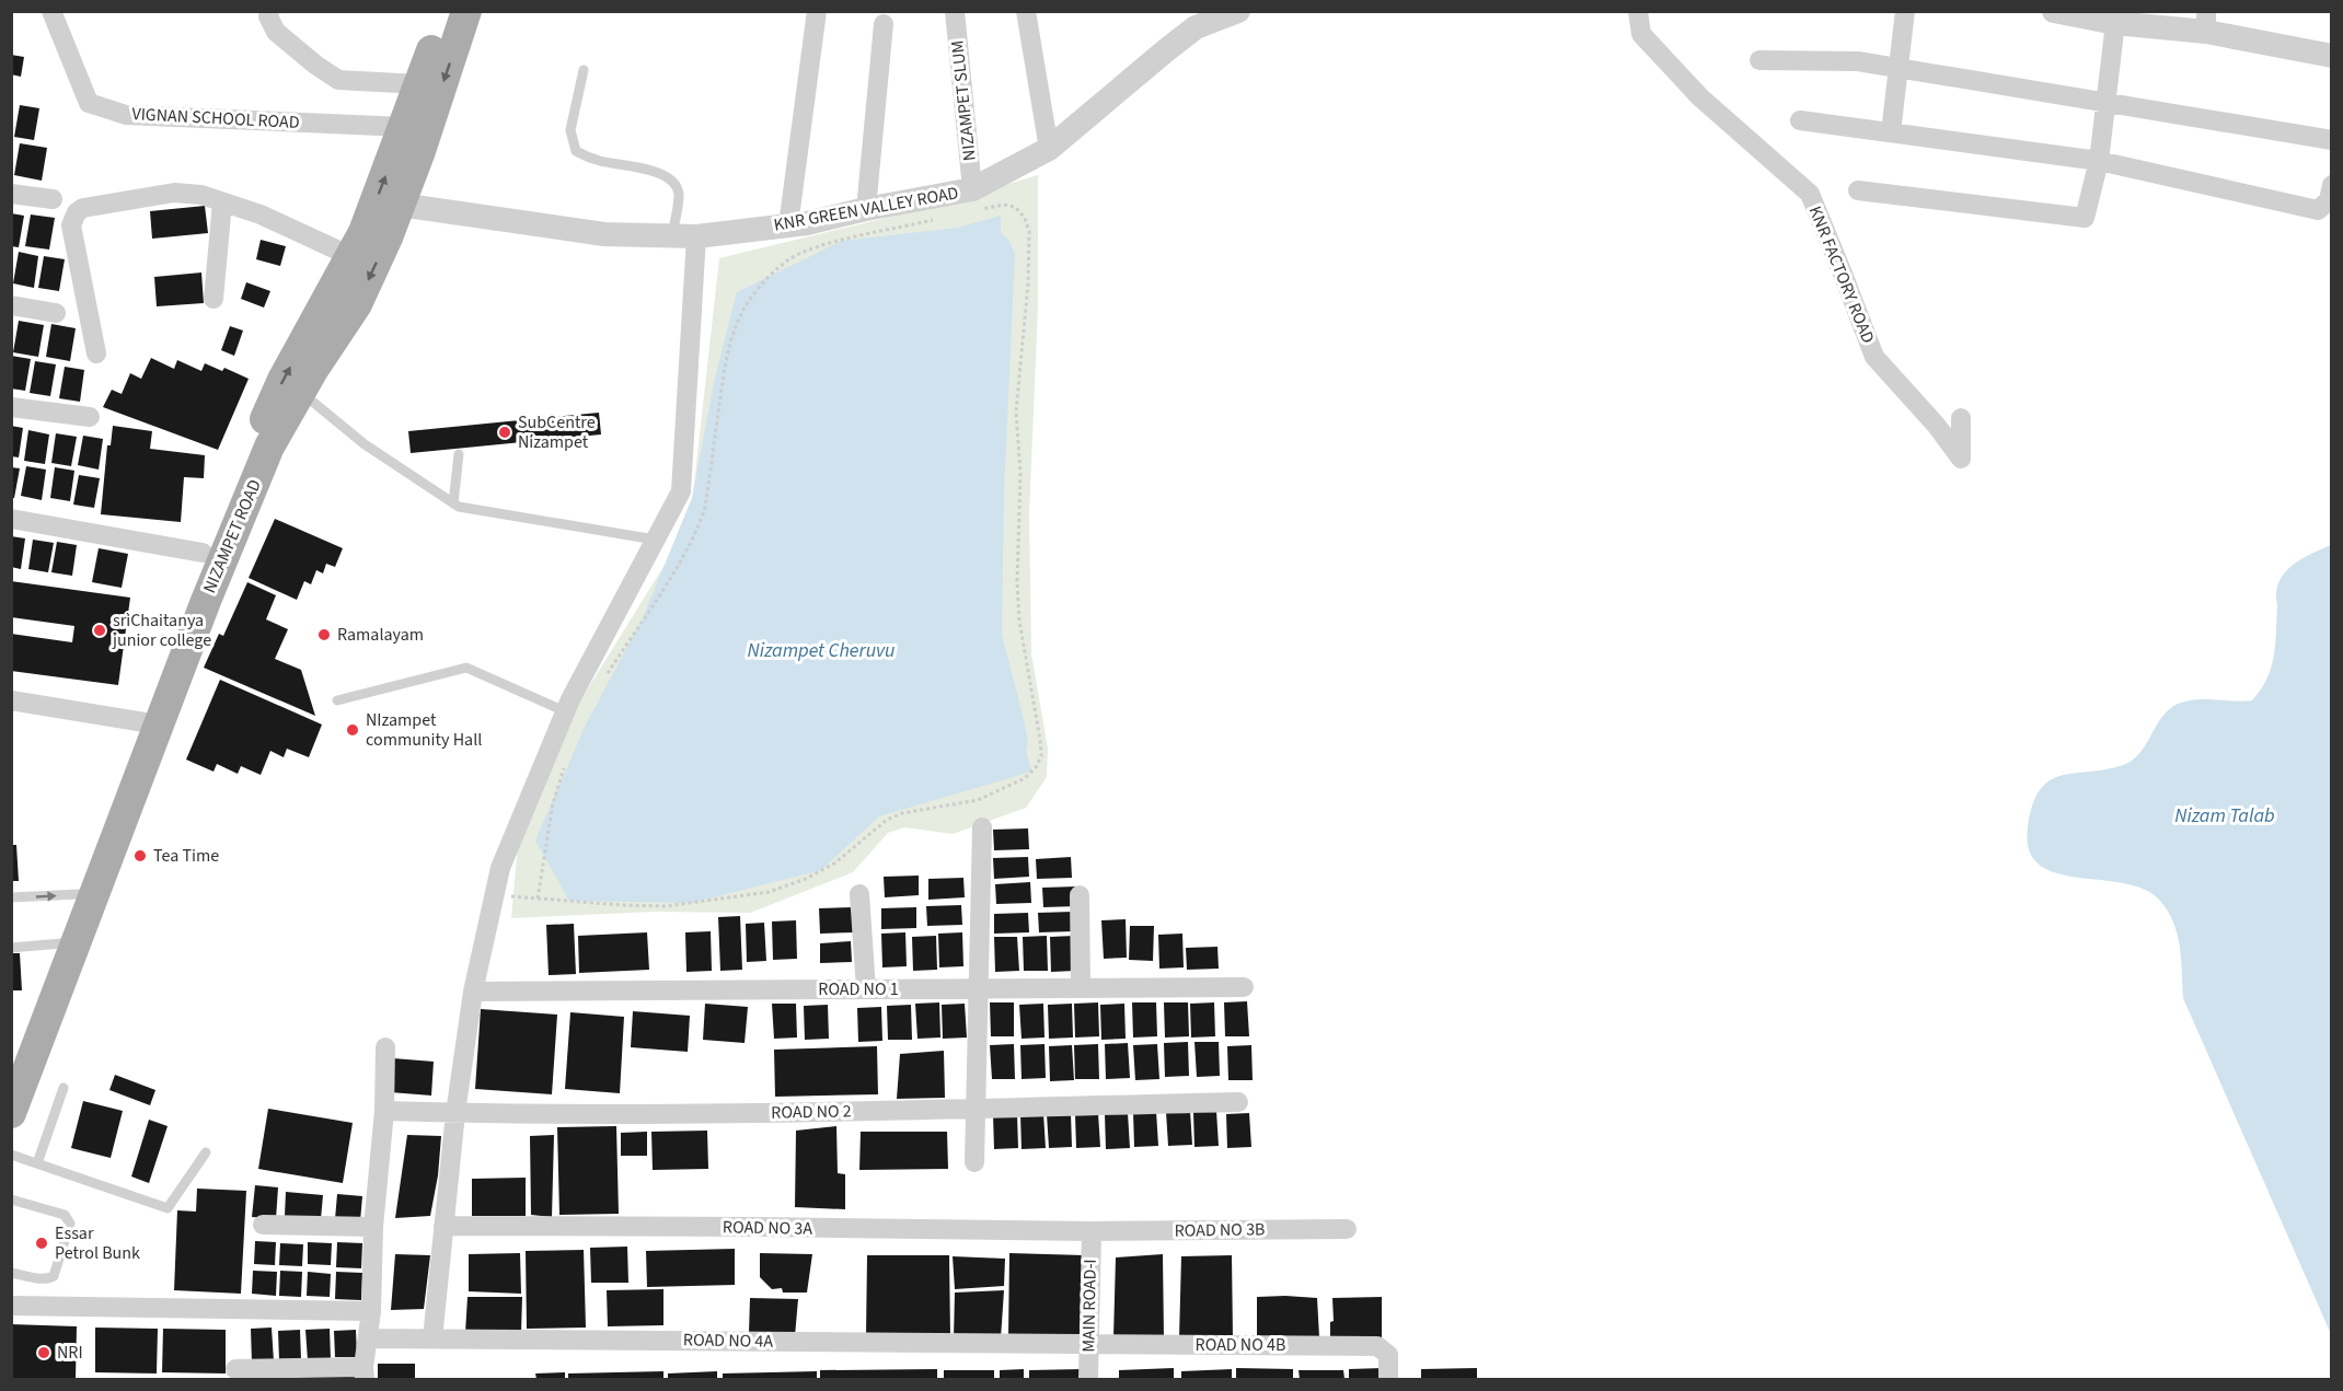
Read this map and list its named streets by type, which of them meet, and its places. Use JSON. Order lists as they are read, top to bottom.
{
  "streets": {
    "main road": ["NIZAMPET ROAD"],
    "street": [
      "NIZAMPET SLUM",
      "VIGNAN SCHOOL ROAD",
      "KNR GREEN VALLEY ROAD",
      "KNR FACTORY ROAD",
      "ROAD NO 1",
      "ROAD NO 2",
      "ROAD NO 3A",
      "ROAD NO 3B",
      "MAIN ROAD-I",
      "ROAD NO 4A",
      "ROAD NO 4B"
    ]
  },
  "crossings": [
    ["NIZAMPET SLUM", "KNR GREEN VALLEY ROAD"],
    ["VIGNAN SCHOOL ROAD", "NIZAMPET ROAD"],
    ["KNR GREEN VALLEY ROAD", "NIZAMPET ROAD"],
    ["ROAD NO 3A", "ROAD NO 3B"],
    ["ROAD NO 3A", "MAIN ROAD-I"],
    ["ROAD NO 3B", "MAIN ROAD-I"],
    ["MAIN ROAD-I", "ROAD NO 4A"],
    ["MAIN ROAD-I", "ROAD NO 4B"],
    ["ROAD NO 4A", "ROAD NO 4B"]
  ],
  "water": ["Nizampet Cheruvu", "Nizam Talab"],
  "places": [
    "SubCentre Nizampet",
    "sriChaitanya junior college",
    "Ramalayam",
    "NIzampet community Hall",
    "Tea Time",
    "Essar Petrol Bunk",
    "NRI"
  ]
}
